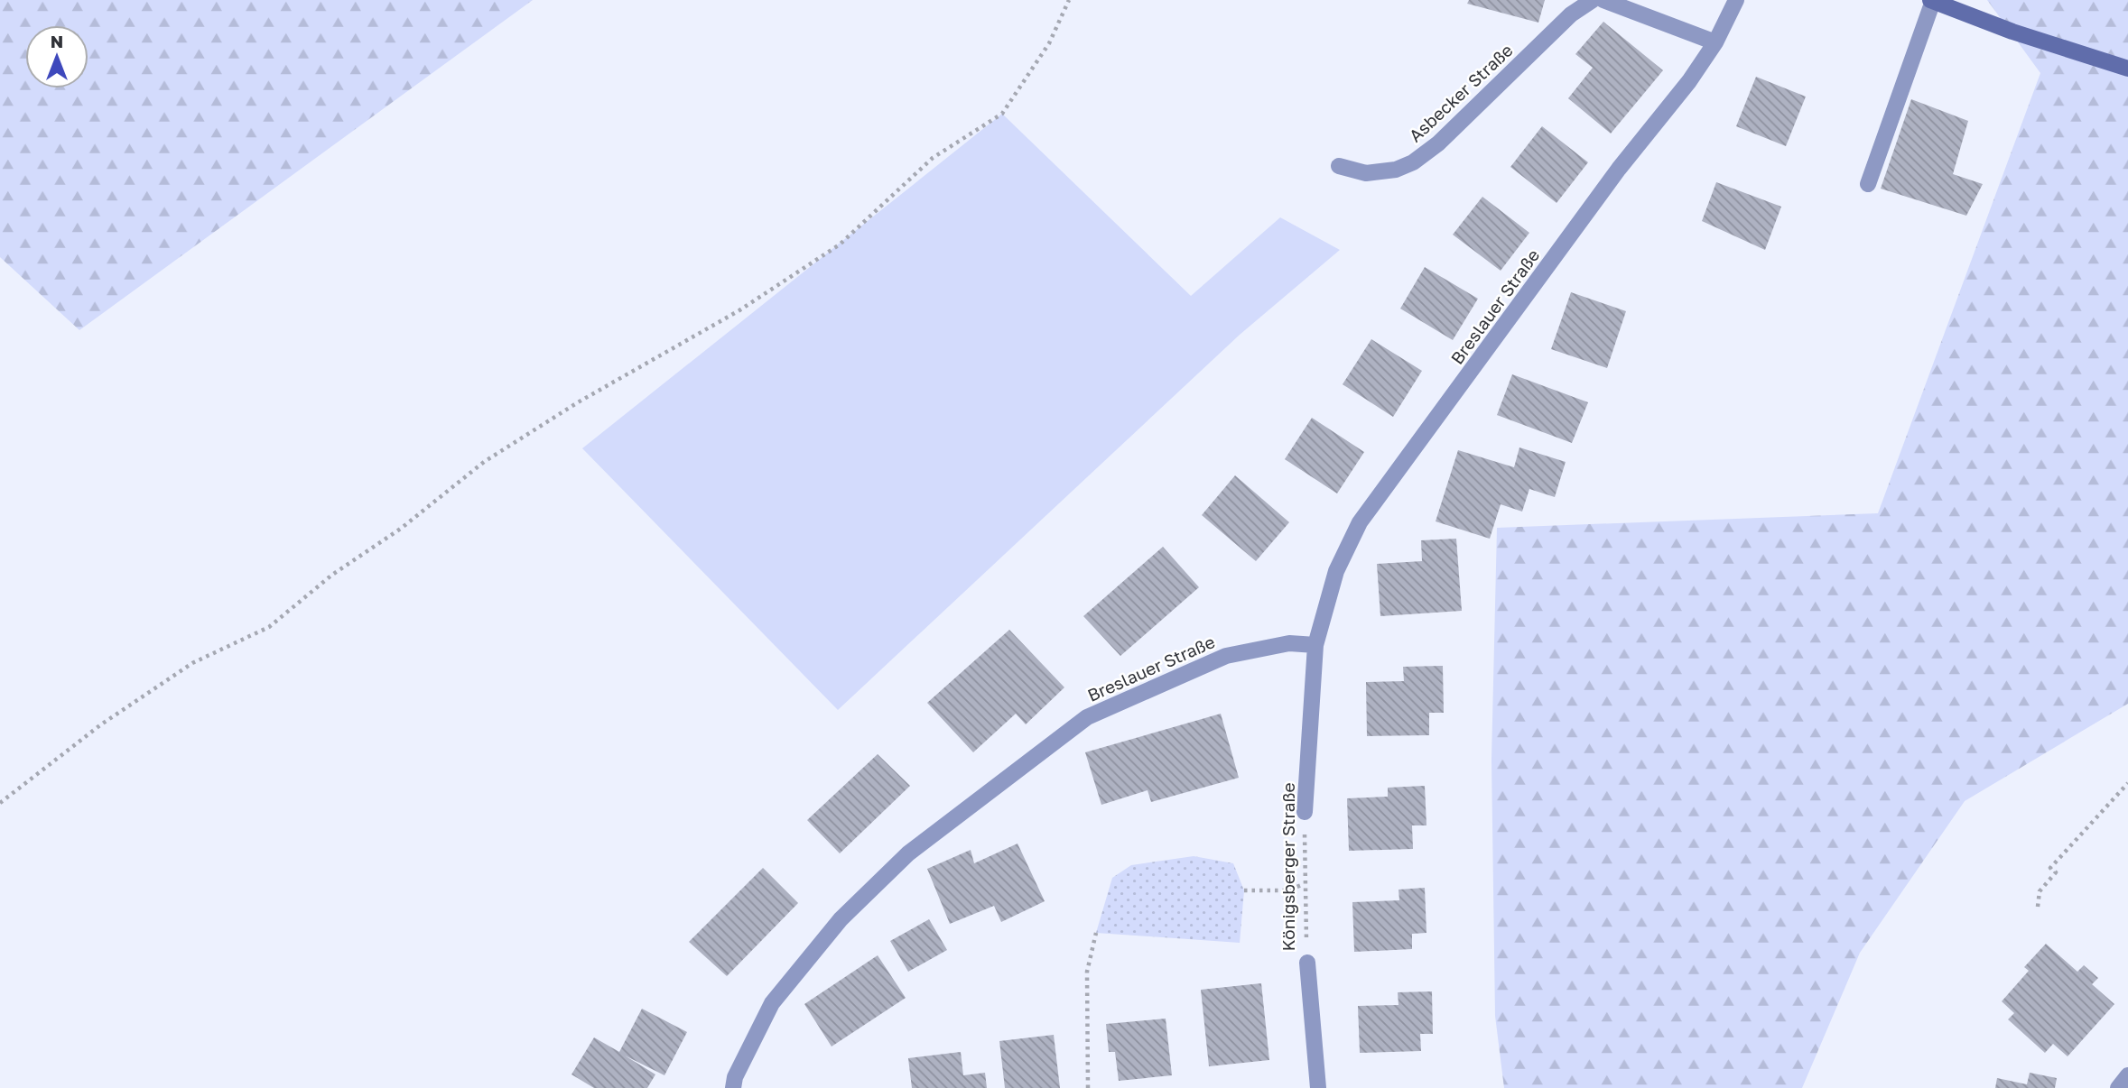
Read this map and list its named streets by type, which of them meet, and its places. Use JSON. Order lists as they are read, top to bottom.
{
  "streets": {
    "street": ["Asbecker Straße", "Breslauer Straße", "Königsberger Straße"]
  },
  "crossings": [
    ["Breslauer Straße", "Königsberger Straße"]
  ],
  "north": "top"
}
